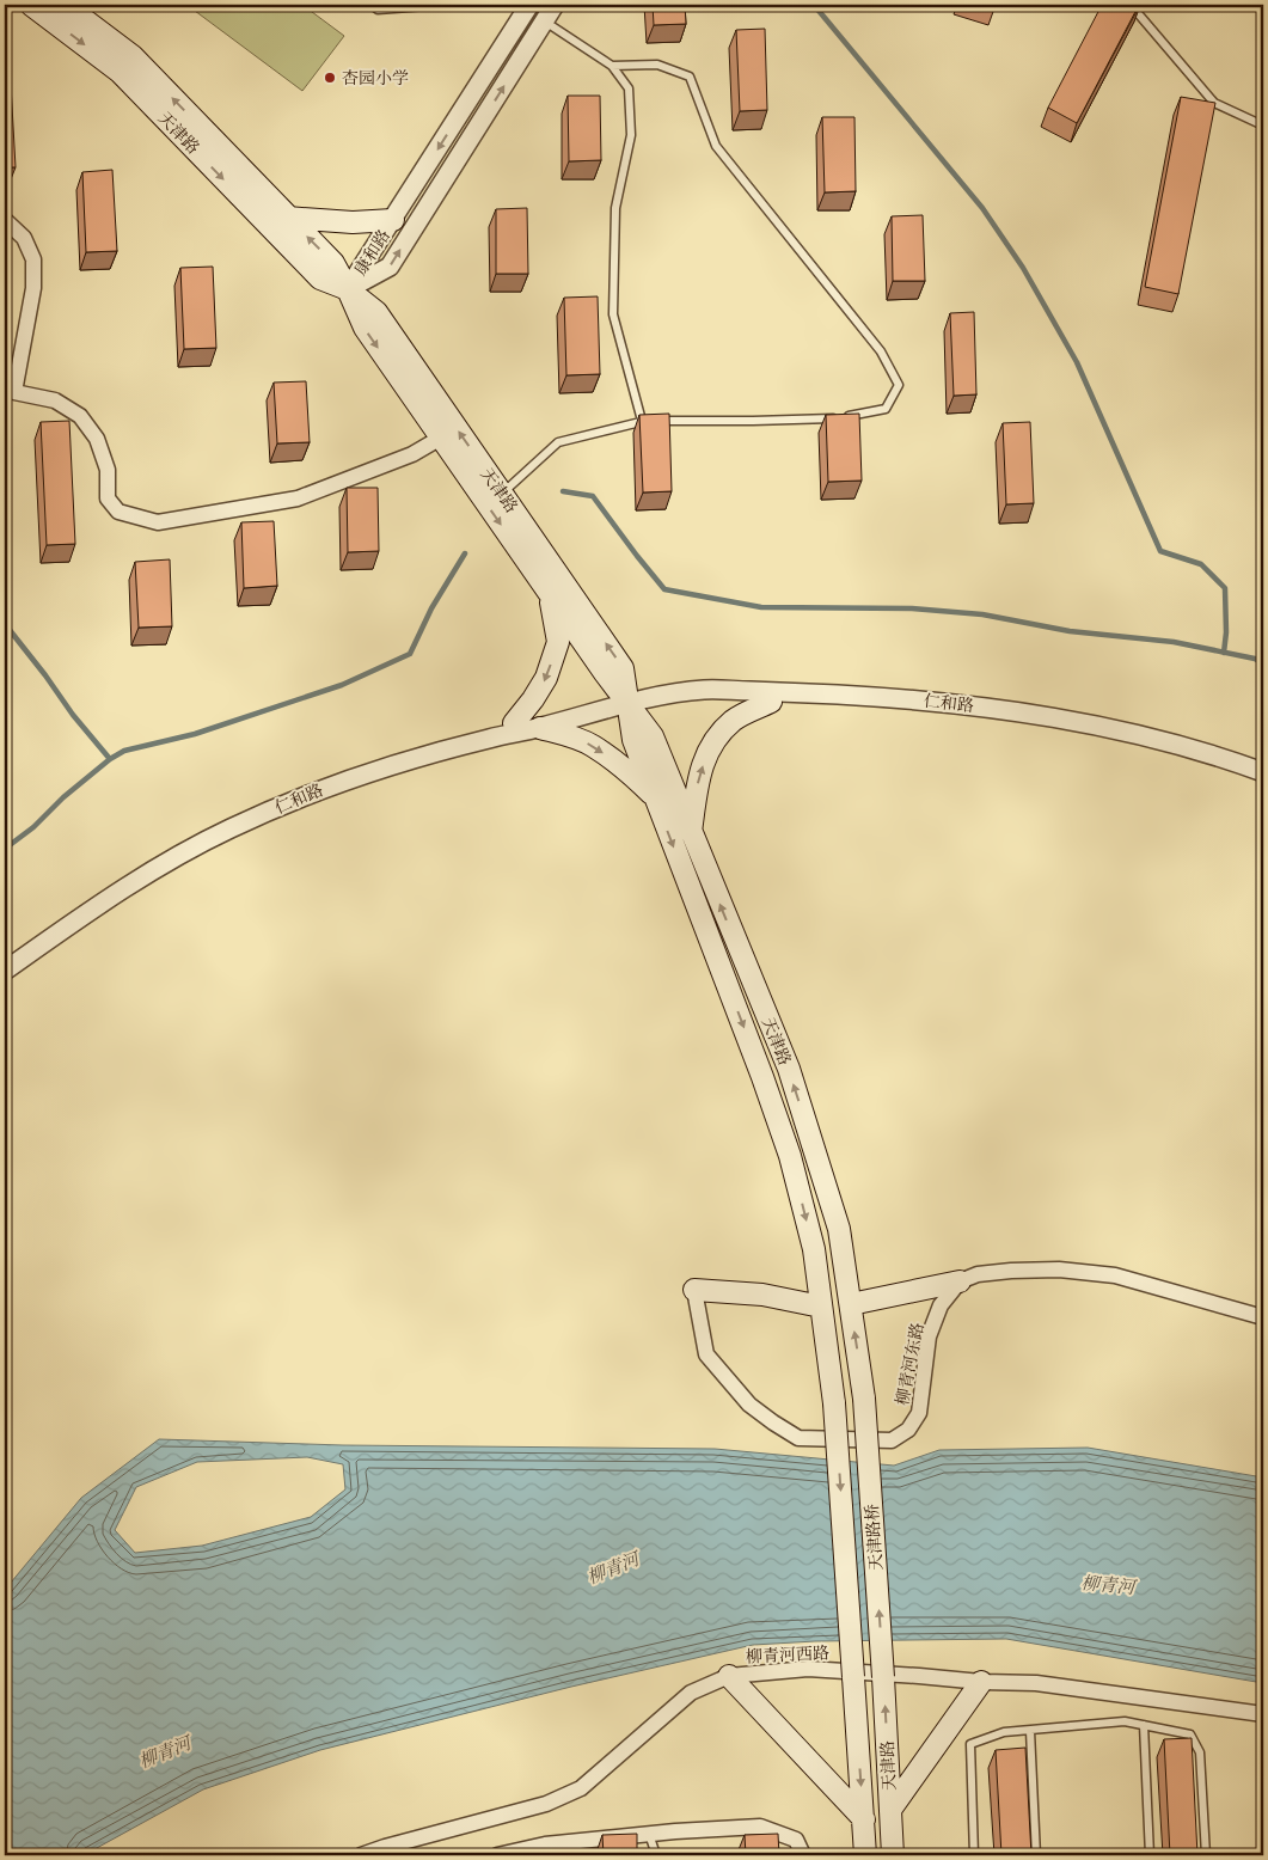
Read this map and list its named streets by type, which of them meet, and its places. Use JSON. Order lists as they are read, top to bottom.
{
  "streets": {
    "main road": ["天津路", "天津路桥"],
    "street": [
      "康和路",
      "仁和路",
      "柳青河东路",
      "柳青河西路"
    ]
  },
  "crossings": [
    ["天津路", "康和路"],
    ["天津路", "仁和路"],
    ["天津路", "天津路桥"]
  ],
  "water": ["柳青河"],
  "places": ["杏园小学"]
}
